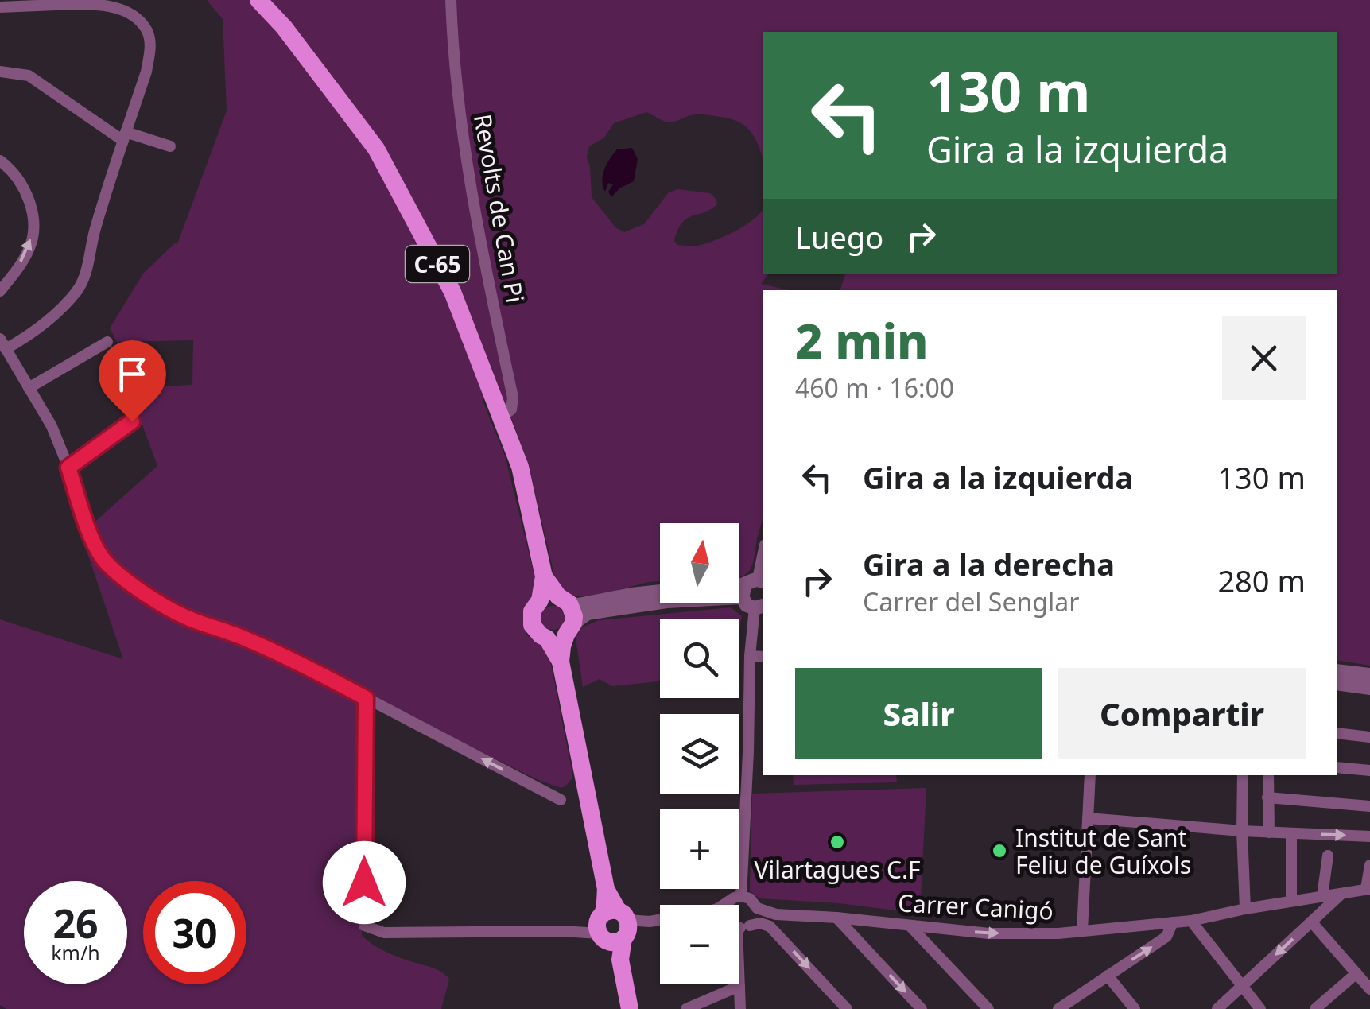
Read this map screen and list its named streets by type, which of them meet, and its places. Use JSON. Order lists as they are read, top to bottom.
{
  "streets": {
    "main road": ["C-65"],
    "street": ["Revolts de Can Pi", "Carrer Canigó"]
  },
  "crossings": [
    ["Revolts de Can Pi", "C-65"]
  ],
  "places": ["Vilartagues C.F", "Institut de Sant Feliu de Guíxols"],
  "north": "top",
  "page": {
    "turn": ["130 m", "Gira a la izquierda"],
    "then": "Luego",
    "heading": ["2 min", "460 m · 16:00"],
    "list": [
      {
        "name": "Gira a la izquierda",
        "value": "130 m"
      },
      {
        "name": "Gira a la derecha",
        "note": "Carrer del Senglar",
        "value": "280 m"
      }
    ],
    "map_buttons": ["+", "−"],
    "buttons": ["Salir", "Compartir"],
    "speed": "26 km/h",
    "limit": "30"
  }
}
